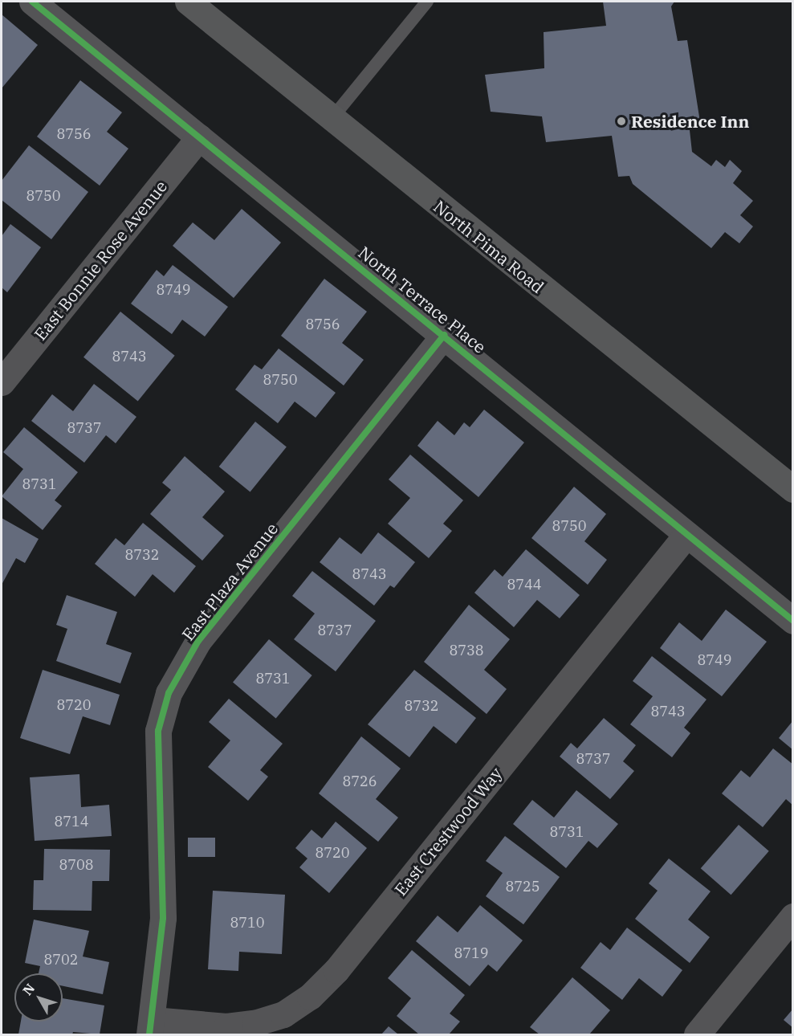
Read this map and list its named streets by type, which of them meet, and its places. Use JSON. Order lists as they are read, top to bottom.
{
  "streets": {
    "main road": ["North Pima Road"],
    "street": [
      "East Bonnie Rose Avenue",
      "North Terrace Place",
      "East Plaza Avenue",
      "East Crestwood Way"
    ]
  },
  "crossings": [
    ["East Bonnie Rose Avenue", "North Terrace Place"],
    ["North Terrace Place", "East Plaza Avenue"],
    ["North Terrace Place", "East Crestwood Way"],
    ["East Plaza Avenue", "East Crestwood Way"]
  ],
  "places": ["Residence Inn"],
  "house_numbers": [
    "8756",
    "8750",
    "8749",
    "8756",
    "8743",
    "8750",
    "8737",
    "8731",
    "8750",
    "8732",
    "8743",
    "8744",
    "8737",
    "8738",
    "8749",
    "8731",
    "8720",
    "8732",
    "8743",
    "8737",
    "8726",
    "8714",
    "8731",
    "8720",
    "8708",
    "8725",
    "8710",
    "8719",
    "8702"
  ],
  "north": "top left"
}
